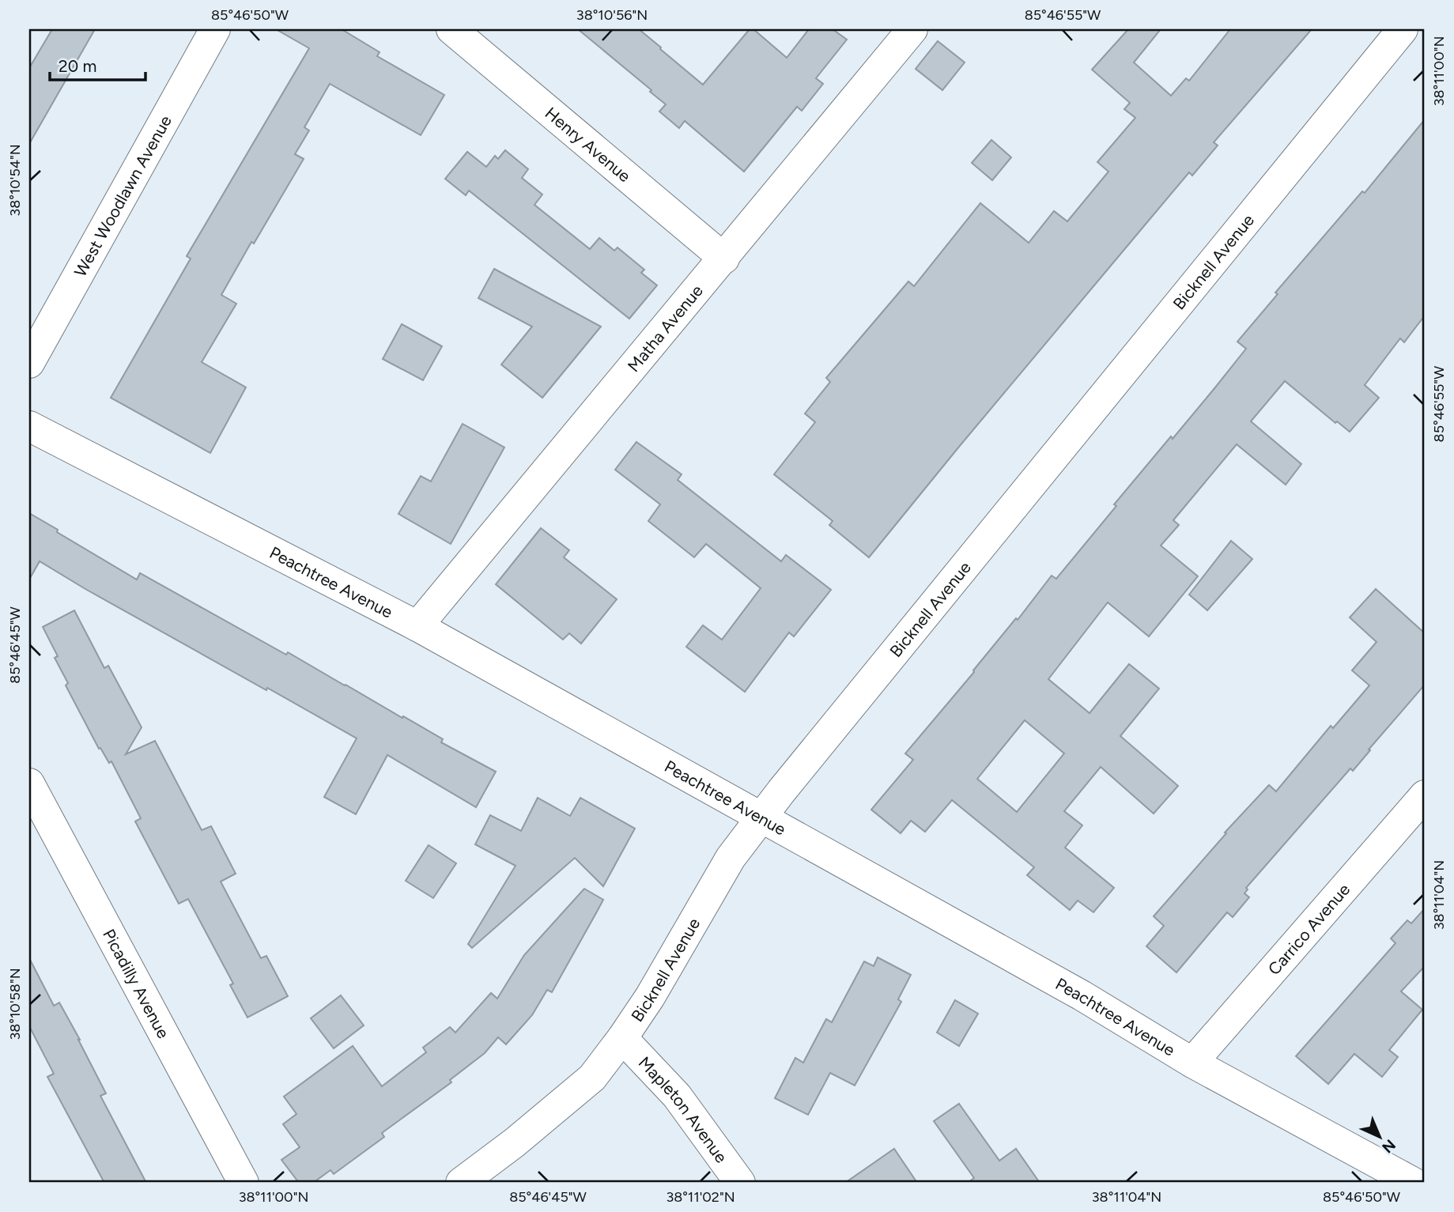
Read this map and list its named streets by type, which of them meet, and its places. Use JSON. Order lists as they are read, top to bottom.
{
  "streets": {
    "street": [
      "Henry Avenue",
      "West Woodlawn Avenue",
      "Bicknell Avenue",
      "Matha Avenue",
      "Peachtree Avenue",
      "Carrico Avenue",
      "Picadilly Avenue",
      "Mapleton Avenue"
    ]
  },
  "crossings": [
    ["Henry Avenue", "Matha Avenue"],
    ["Bicknell Avenue", "Peachtree Avenue"],
    ["Bicknell Avenue", "Mapleton Avenue"],
    ["Matha Avenue", "Peachtree Avenue"],
    ["Peachtree Avenue", "Carrico Avenue"]
  ],
  "scale_bar": "20 m",
  "north": "bottom right",
  "coordinates": [
    "85°46'50\"W",
    "38°10'56\"N",
    "85°46'55\"W",
    "38°11'00\"N",
    "38°10'54\"N",
    "85°46'45\"W",
    "38°11'04\"N",
    "38°10'58\"N",
    "38°11'02\"N"
  ]
}
